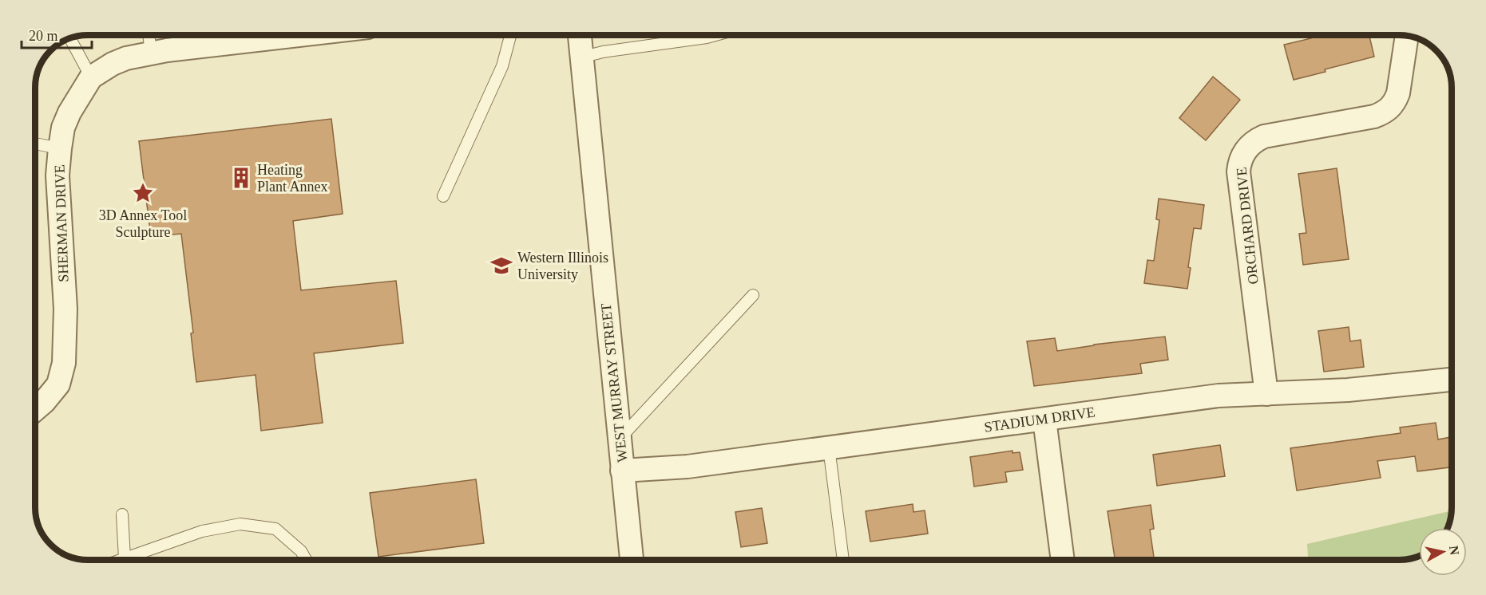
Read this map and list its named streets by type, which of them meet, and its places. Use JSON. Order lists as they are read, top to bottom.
{
  "streets": {
    "street": [
      "SHERMAN DRIVE",
      "ORCHARD DRIVE",
      "WEST MURRAY STREET",
      "STADIUM DRIVE"
    ]
  },
  "crossings": [
    ["ORCHARD DRIVE", "STADIUM DRIVE"],
    ["WEST MURRAY STREET", "STADIUM DRIVE"]
  ],
  "places": {
    "building": ["Heating Plant Annex"],
    "place": ["3D Annex Tool Sculpture"],
    "school or university": ["Western Illinois University"]
  },
  "scale_bar": "20 m",
  "north": "right"
}
